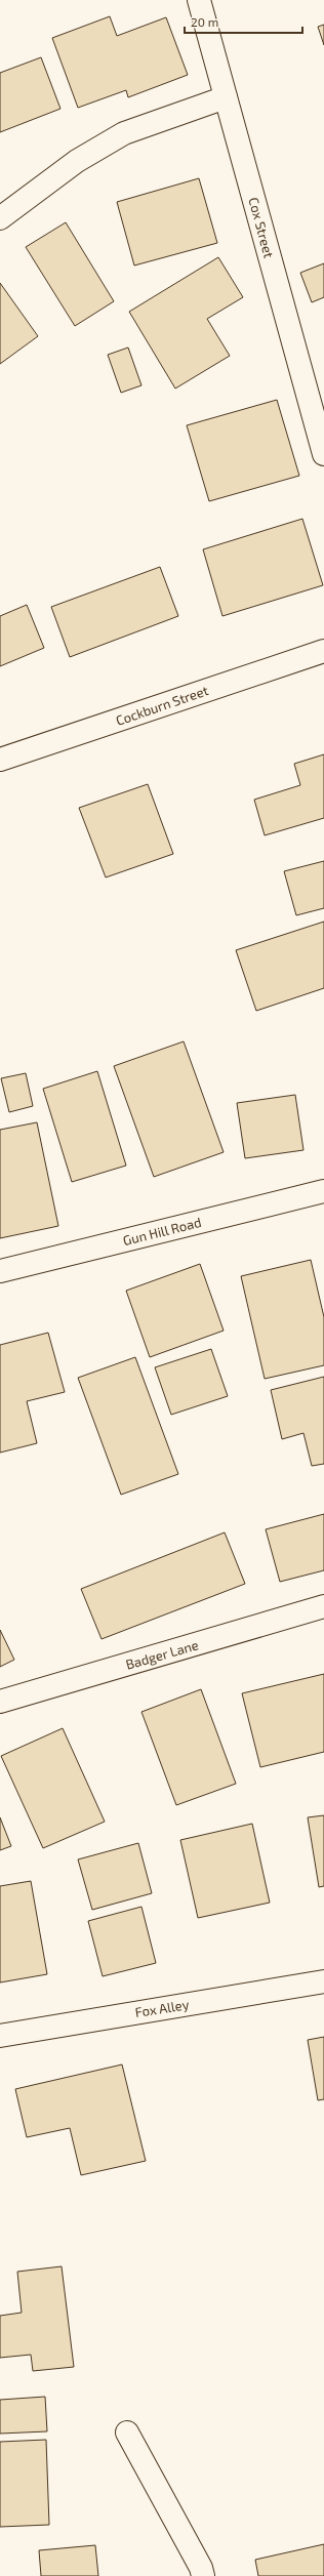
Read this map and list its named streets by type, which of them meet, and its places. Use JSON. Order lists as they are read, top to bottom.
{
  "streets": {
    "street": [
      "Cox Street",
      "Cockburn Street",
      "Gun Hill Road",
      "Badger Lane",
      "Fox Alley"
    ]
  },
  "scale_bar": "20 m"
}
